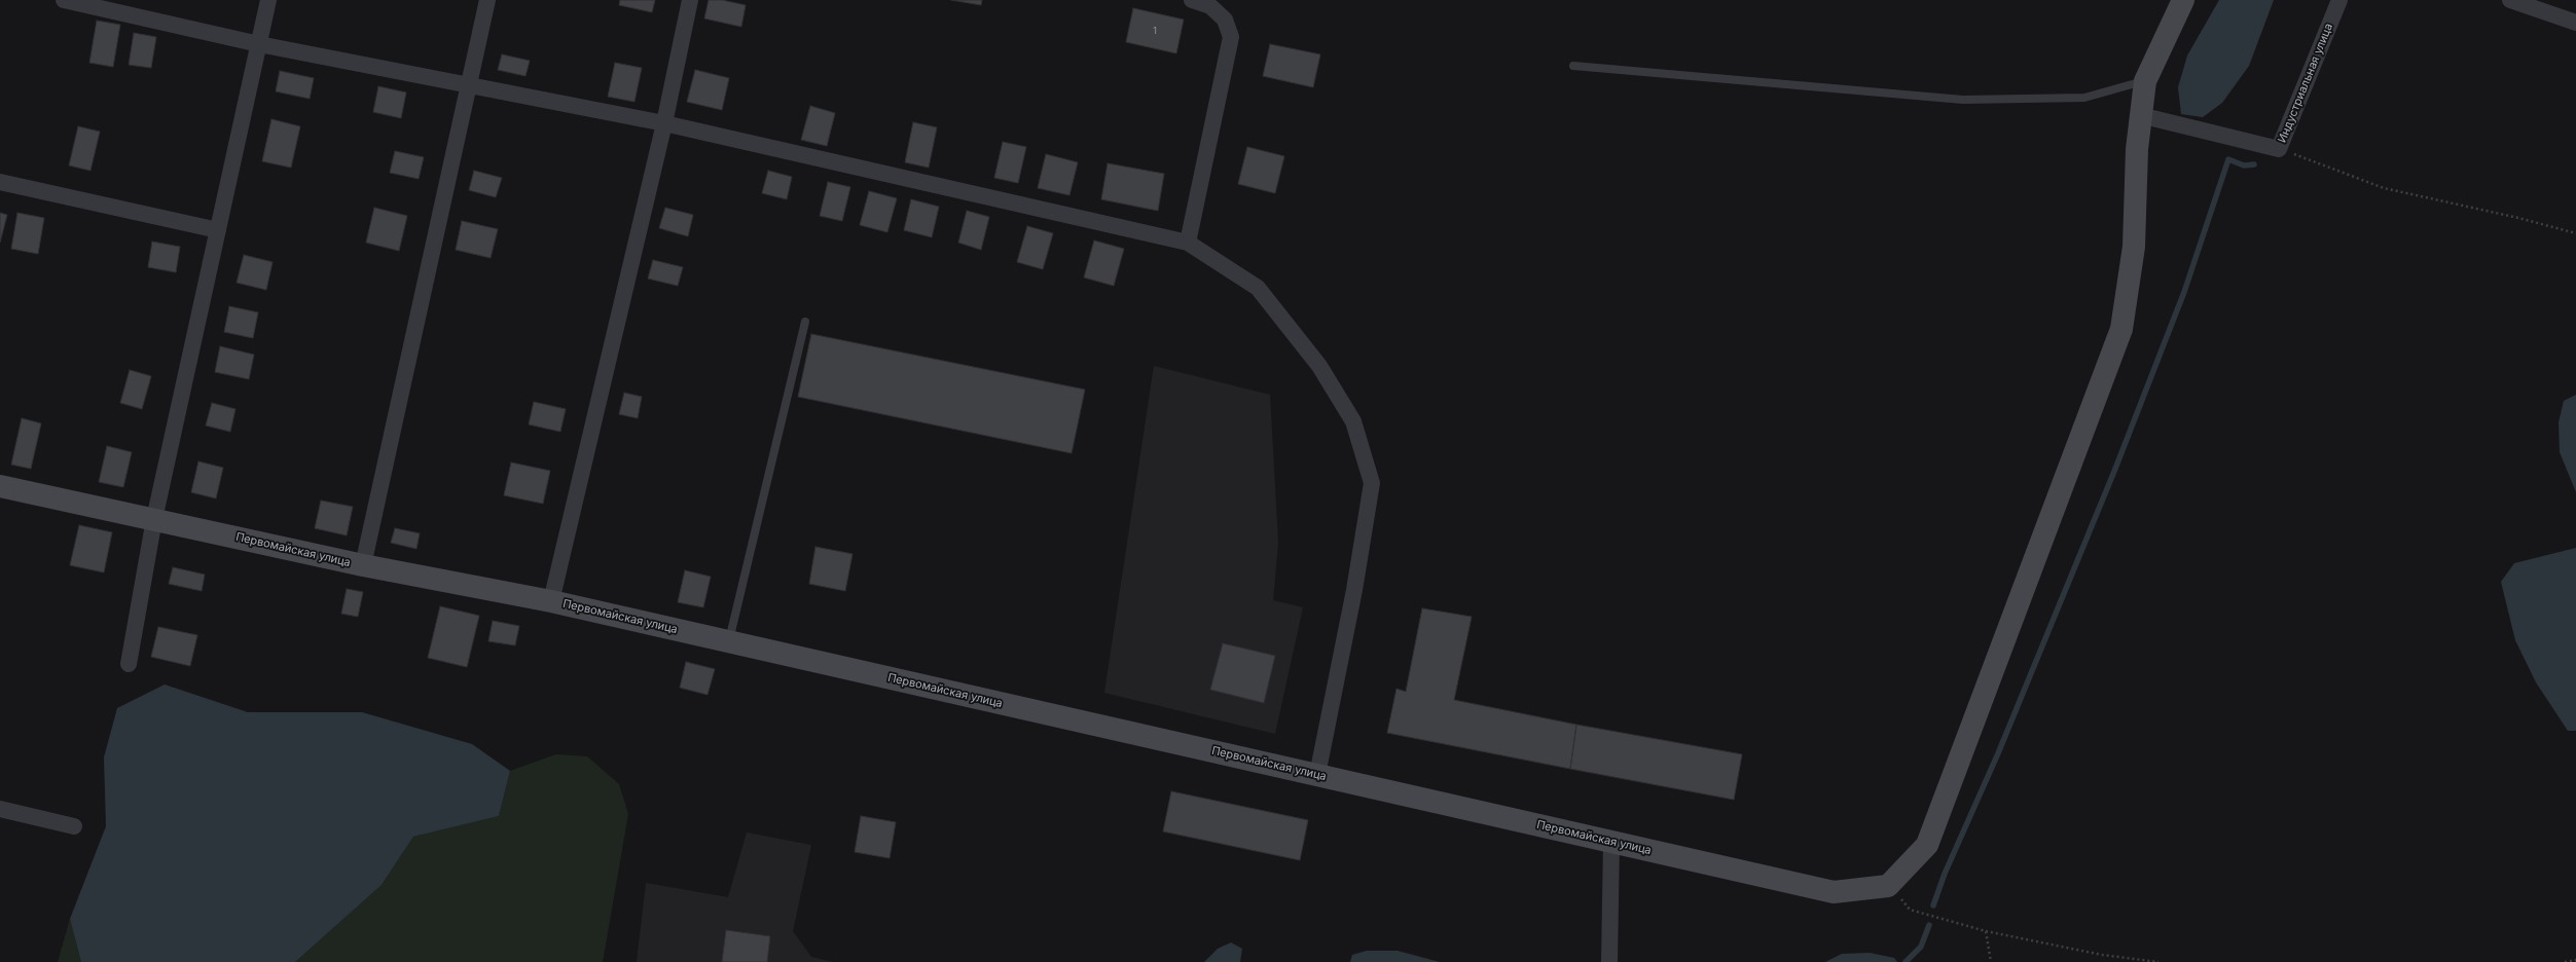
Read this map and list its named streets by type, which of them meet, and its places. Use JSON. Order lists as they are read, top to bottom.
{
  "streets": {
    "street": ["Индустриальная улица", "Первомайская улица"]
  },
  "house_numbers": ["1"]
}
